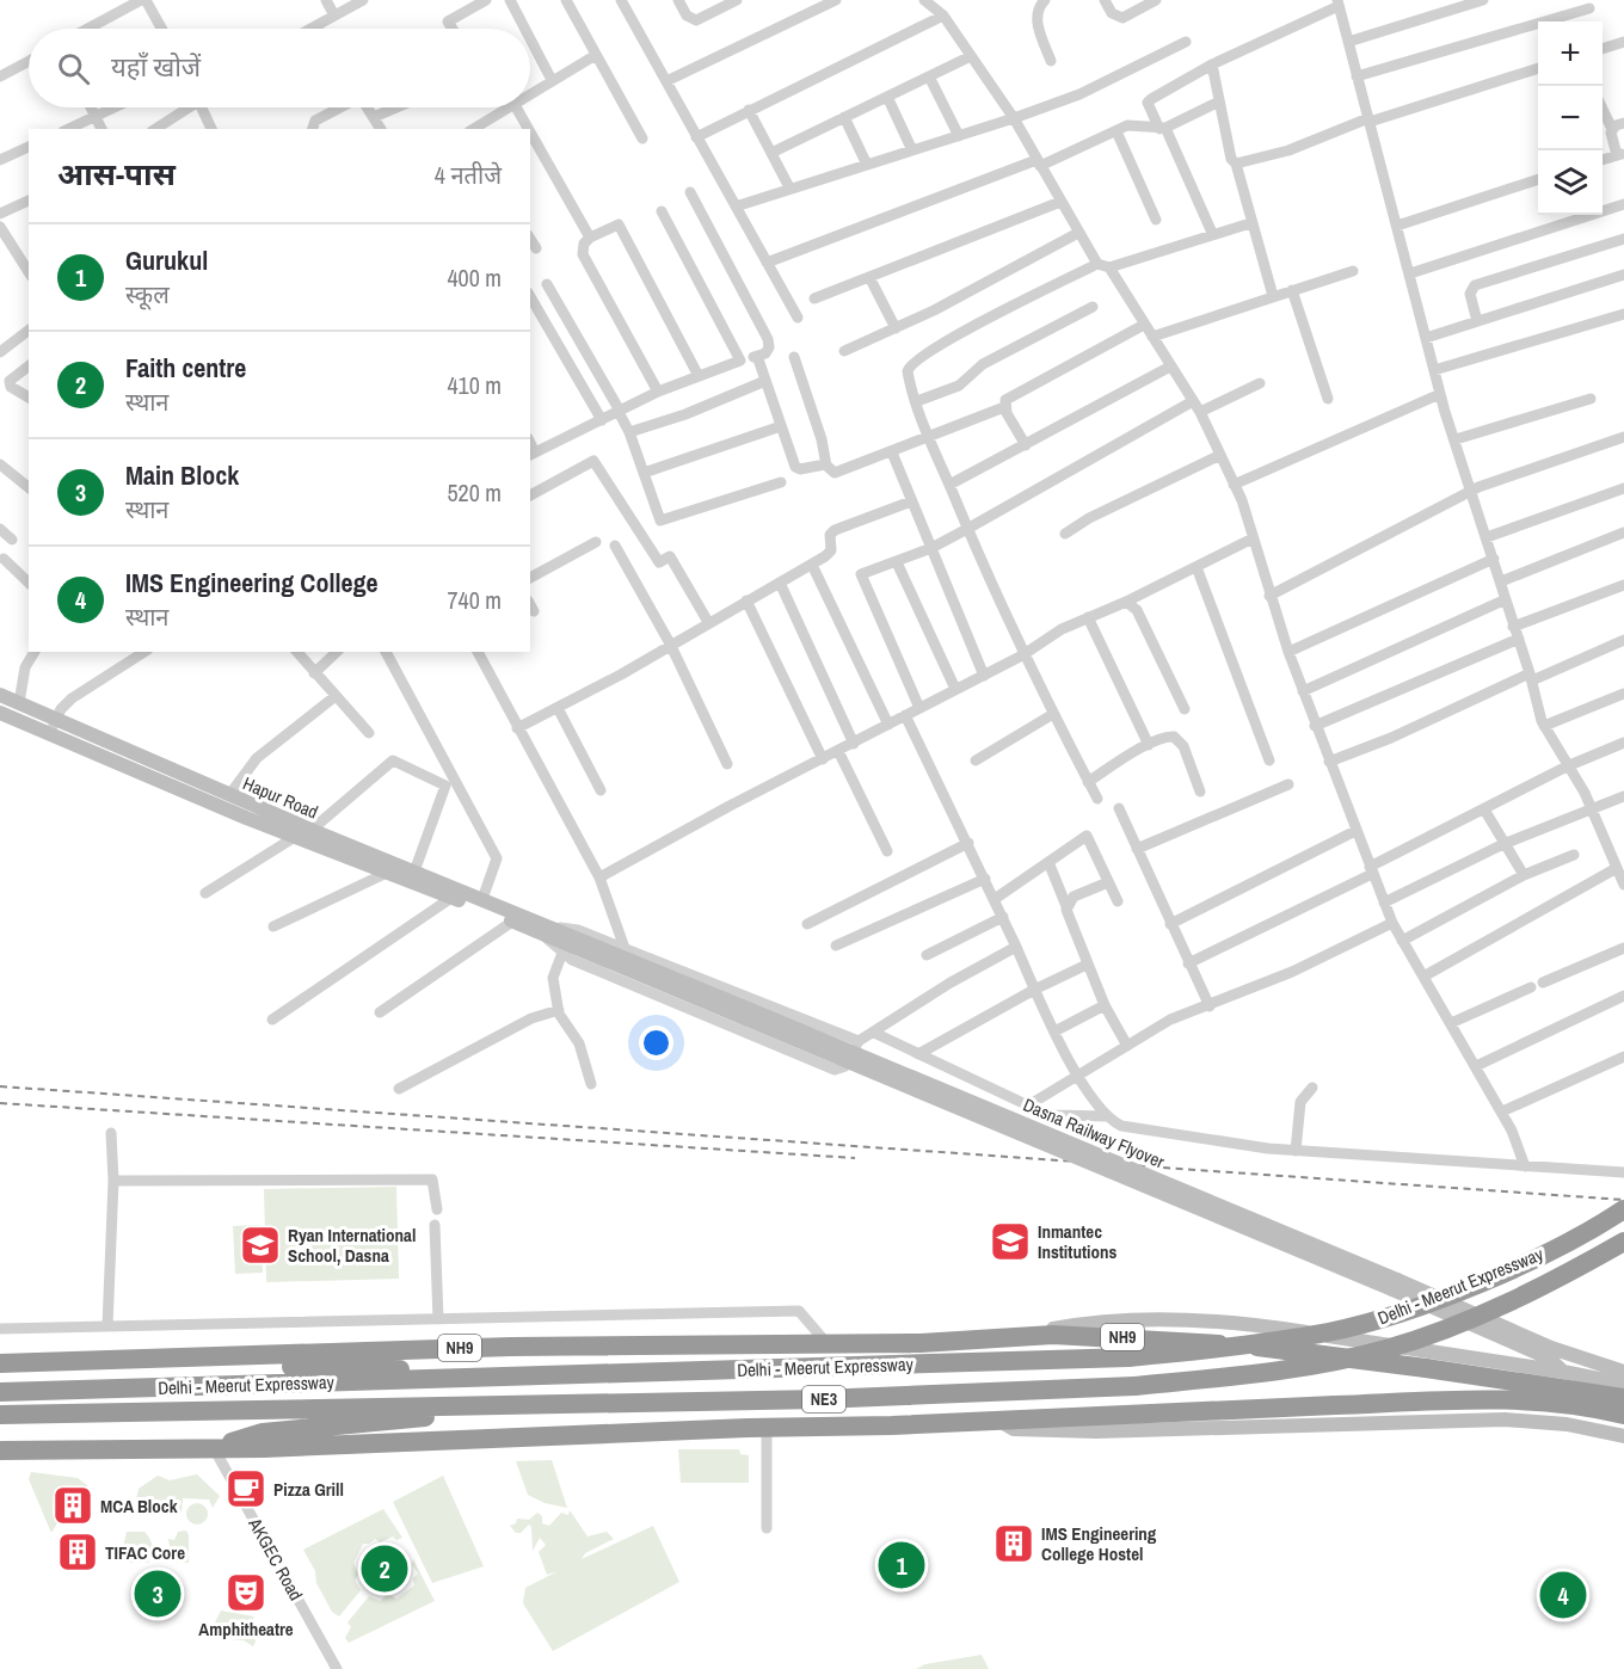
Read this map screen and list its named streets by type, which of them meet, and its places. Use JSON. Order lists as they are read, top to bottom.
{
  "streets": {
    "highway": ["Delhi - Meerut Expressway", "NH9", "NE3"],
    "main road": ["Hapur Road", "Dasna Railway Flyover"],
    "street": ["AKGEC Road"]
  },
  "crossings": [
    ["Hapur Road", "Dasna Railway Flyover"]
  ],
  "places": {
    "school or university": ["Inmantec Institutions", "Ryan International School, Dasna"],
    "cafe": ["Pizza Grill"],
    "building": ["MCA Block", "IMS Engineering College Hostel", "TIFAC Core"],
    "theatre": ["Amphitheatre"]
  },
  "page": {
    "map_buttons": ["+", "−"],
    "search": "यहाँ खोजें",
    "heading": ["आस-पास", "4 नतीजे"],
    "list": [
      {
        "mark": "1",
        "name": "Gurukul",
        "note": "स्कूल",
        "value": "400 m"
      },
      {
        "mark": "2",
        "name": "Faith centre",
        "note": "स्थान",
        "value": "410 m"
      },
      {
        "mark": "3",
        "name": "Main Block",
        "note": "स्थान",
        "value": "520 m"
      },
      {
        "mark": "4",
        "name": "IMS Engineering College",
        "note": "स्थान",
        "value": "740 m"
      }
    ],
    "pins": [
      "1",
      "2",
      "3",
      "4"
    ]
  }
}
